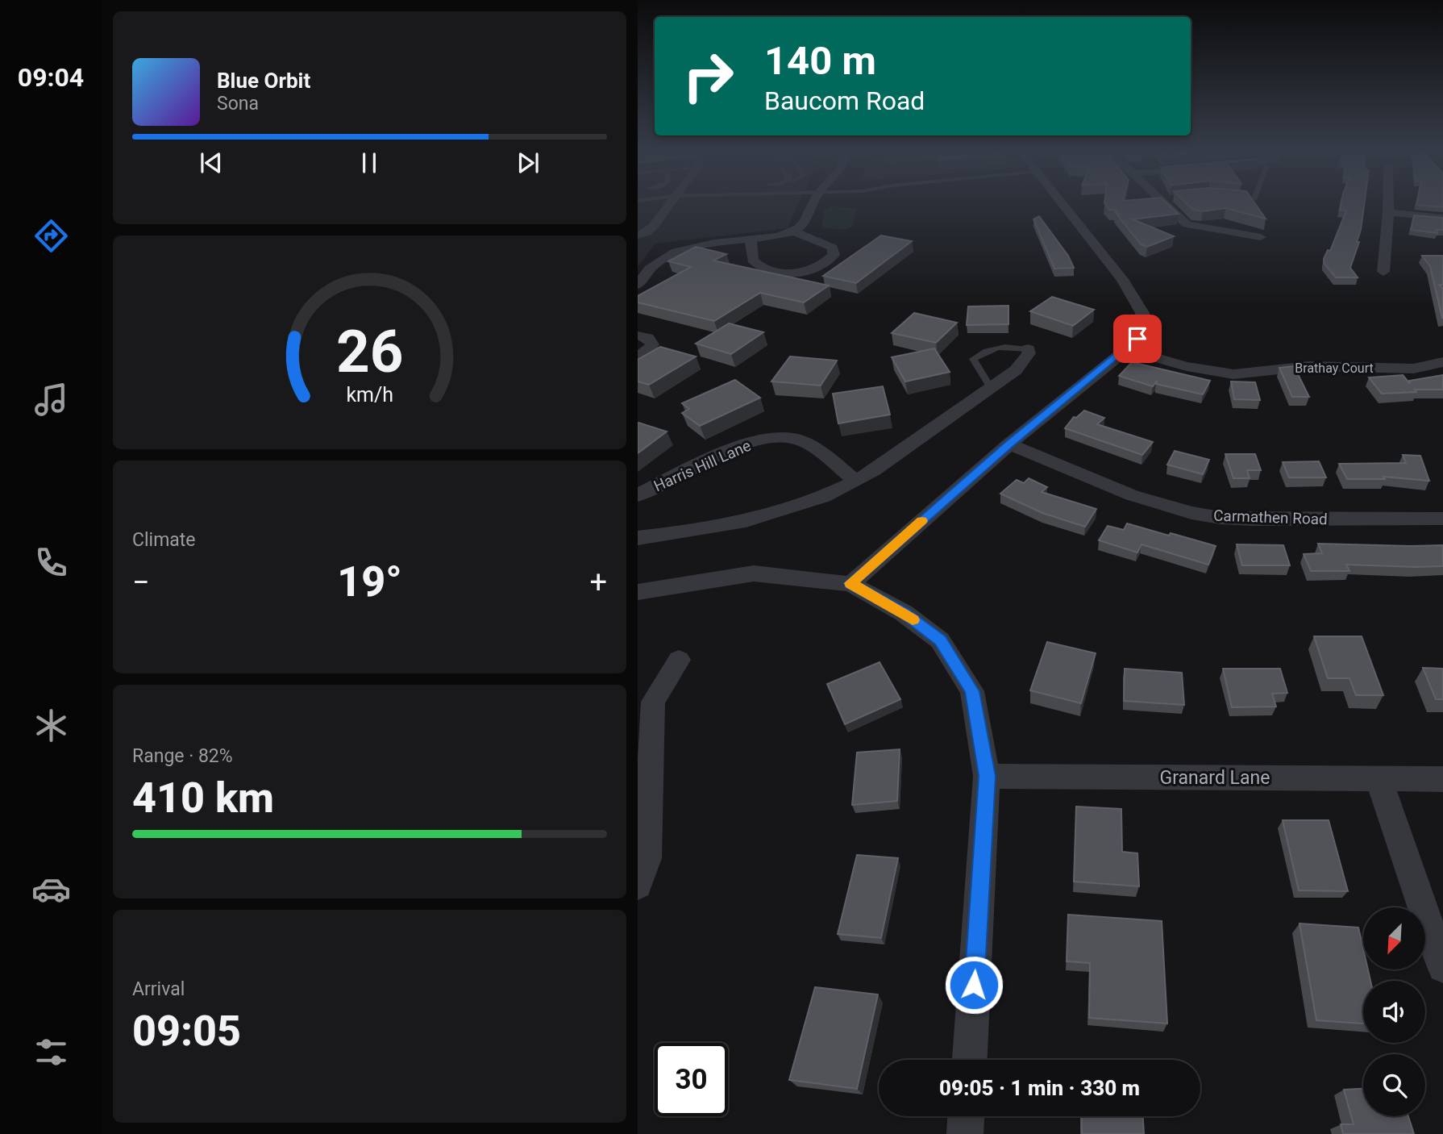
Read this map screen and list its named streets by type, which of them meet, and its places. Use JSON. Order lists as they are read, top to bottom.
{
  "streets": {
    "street": [
      "Brathay Court",
      "Harris Hill Lane",
      "Carmathen Road",
      "Granard Lane"
    ]
  },
  "north": "bottom left",
  "page": {
    "tabs": "09:04",
    "turn": ["140 m", "Baucom Road"],
    "song": ["Blue Orbit", "Sona"],
    "tile": [
      "Climate",
      ["Range · 82%", "410 km"],
      ["Arrival", "09:05"]
    ],
    "heat": ["−", "19°", "+"],
    "limit": "30",
    "trip": "09:05 · 1 min · 330 m",
    "gauge": ["26", "km/h"]
  }
}
